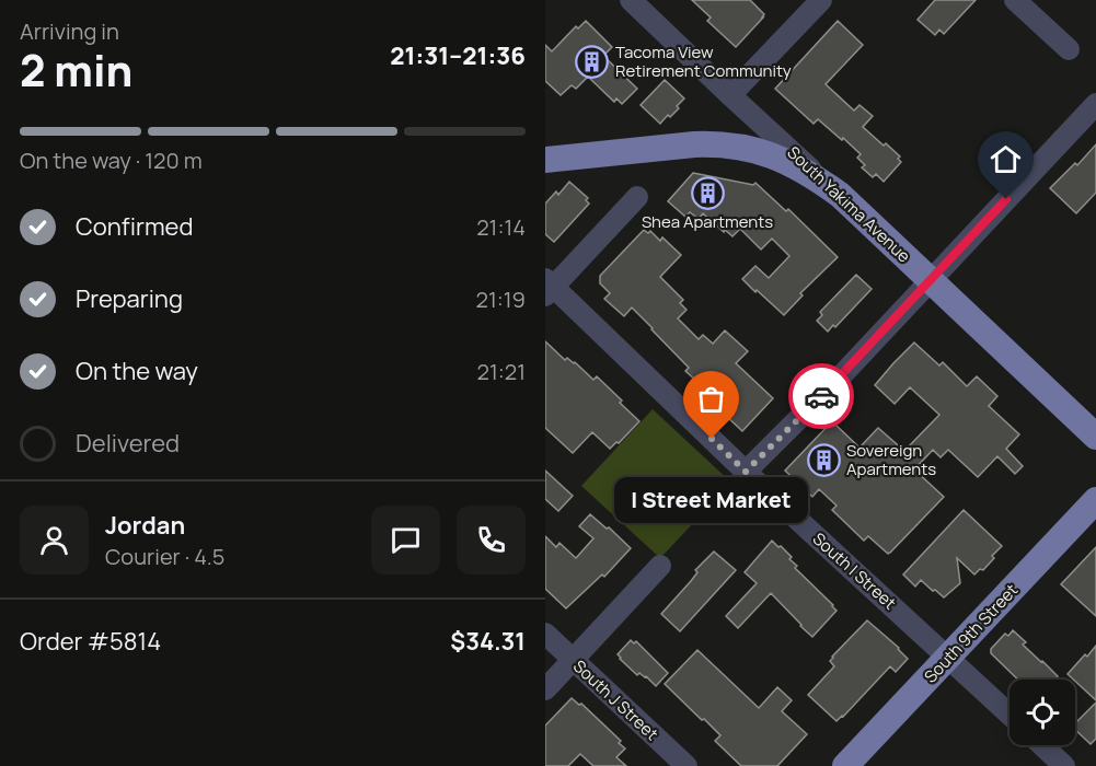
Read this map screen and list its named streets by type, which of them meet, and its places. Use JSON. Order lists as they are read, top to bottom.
{
  "streets": {
    "main road": ["South Yakima Avenue", "South 9th Street"],
    "street": ["South I Street", "South J Street"]
  },
  "crossings": [
    ["South I Street", "South 9th Street"]
  ],
  "places": {
    "building": ["Tacoma View Retirement Community", "Shea Apartments", "Sovereign Apartments"],
    "other": ["I Street Market"]
  },
  "page": {
    "heading": ["2 min", "Arriving in", "21:31–21:36"],
    "panel": [
      "Jordan",
      "Courier · 4.5",
      "Order #5814",
      "$34.31"
    ],
    "bar": "On the way · 120 m",
    "list": [
      ["Confirmed", "21:14"],
      ["Preparing", "21:19"],
      ["On the way", "21:21"],
      "Delivered"
    ],
    "bubble": "I Street Market"
  }
}
